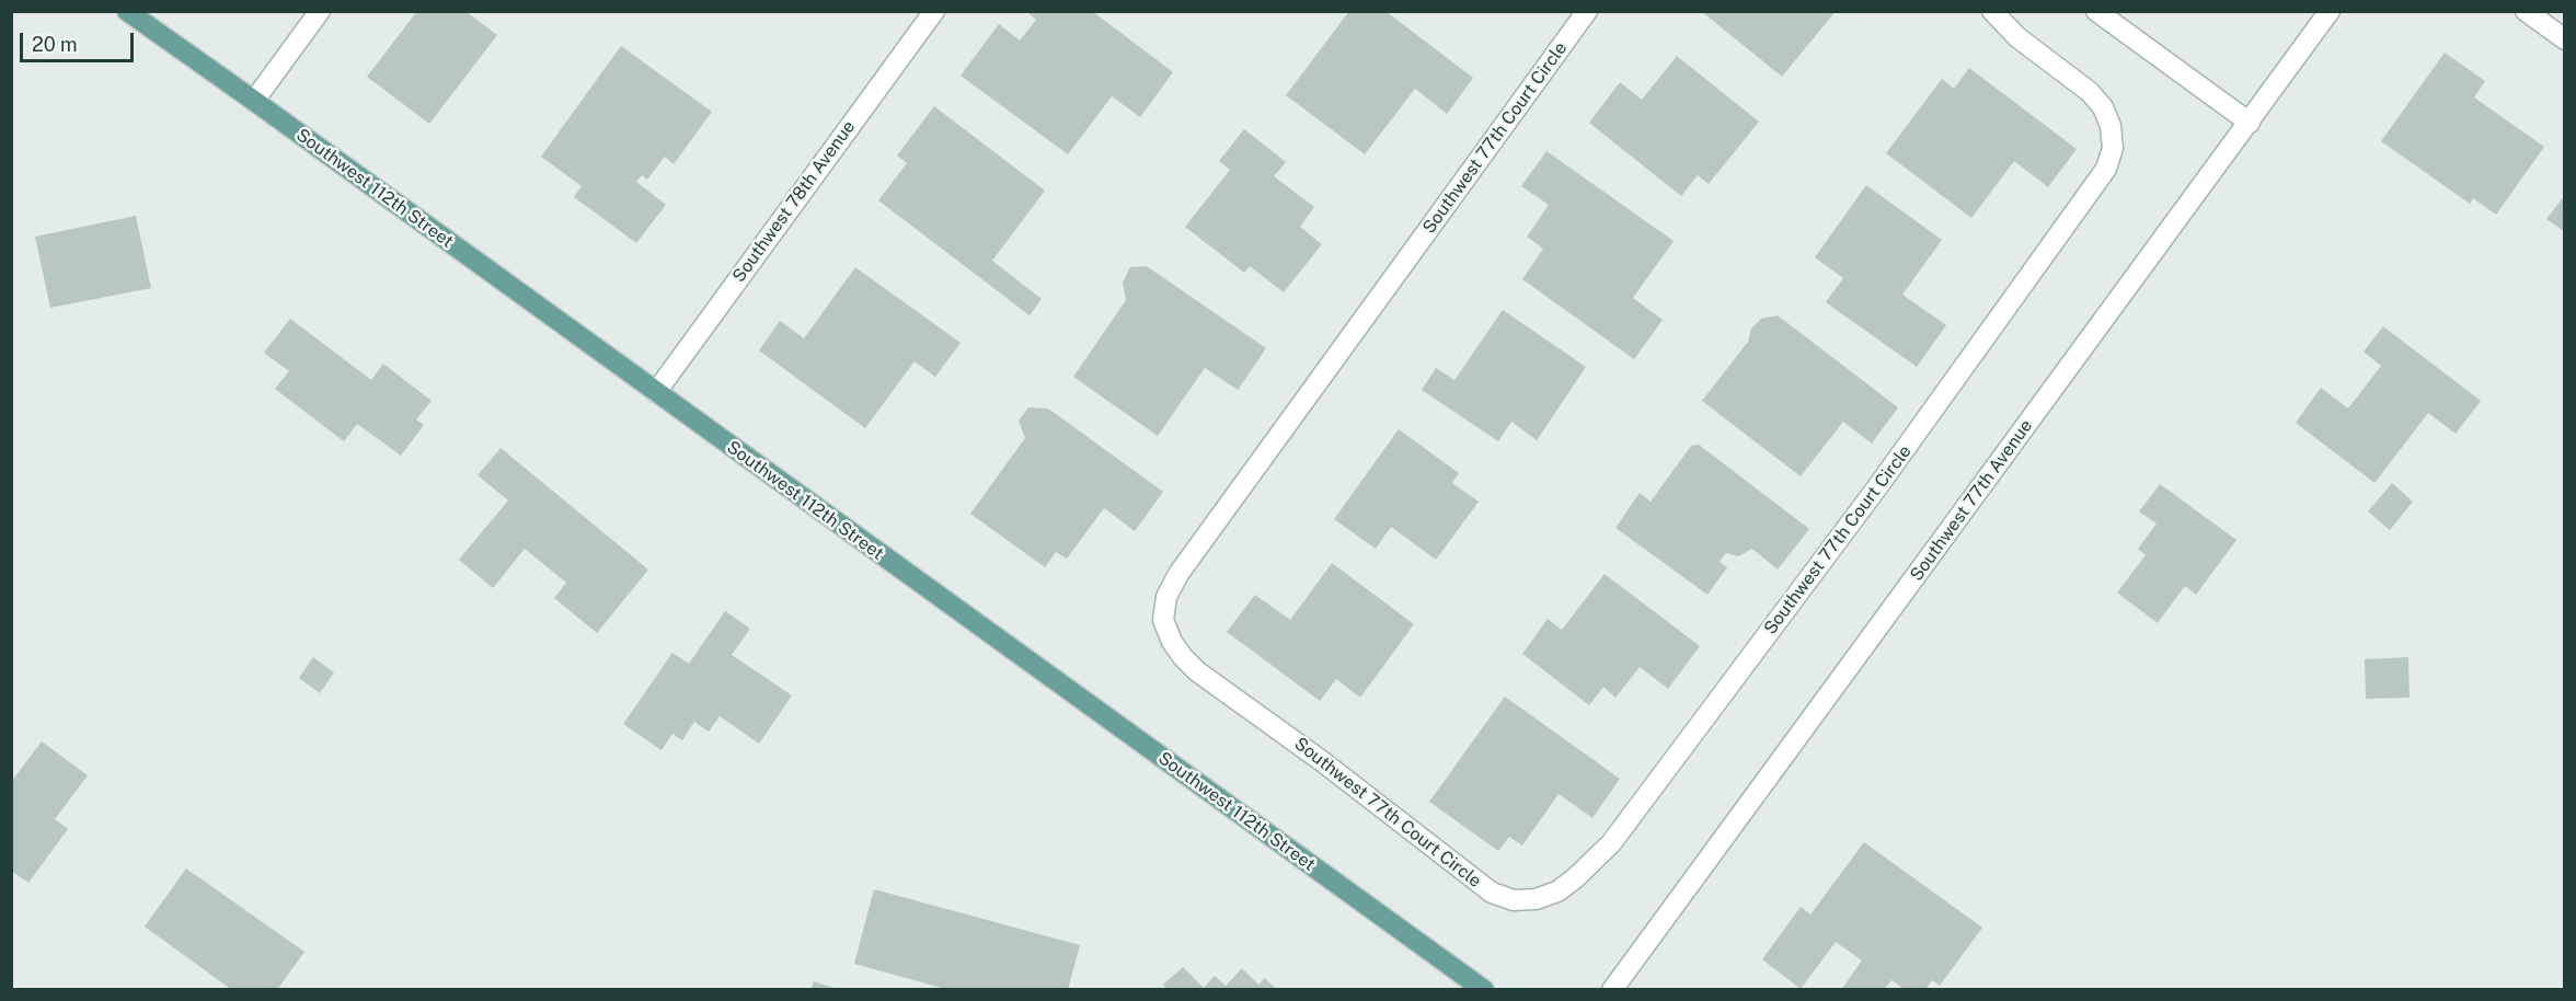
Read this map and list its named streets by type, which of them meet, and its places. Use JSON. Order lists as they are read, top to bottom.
{
  "streets": {
    "main road": ["Southwest 112th Street"],
    "street": ["Southwest 77th Court Circle", "Southwest 78th Avenue", "Southwest 77th Avenue"]
  },
  "crossings": [
    ["Southwest 112th Street", "Southwest 78th Avenue"]
  ],
  "scale_bar": "20 m"
}
